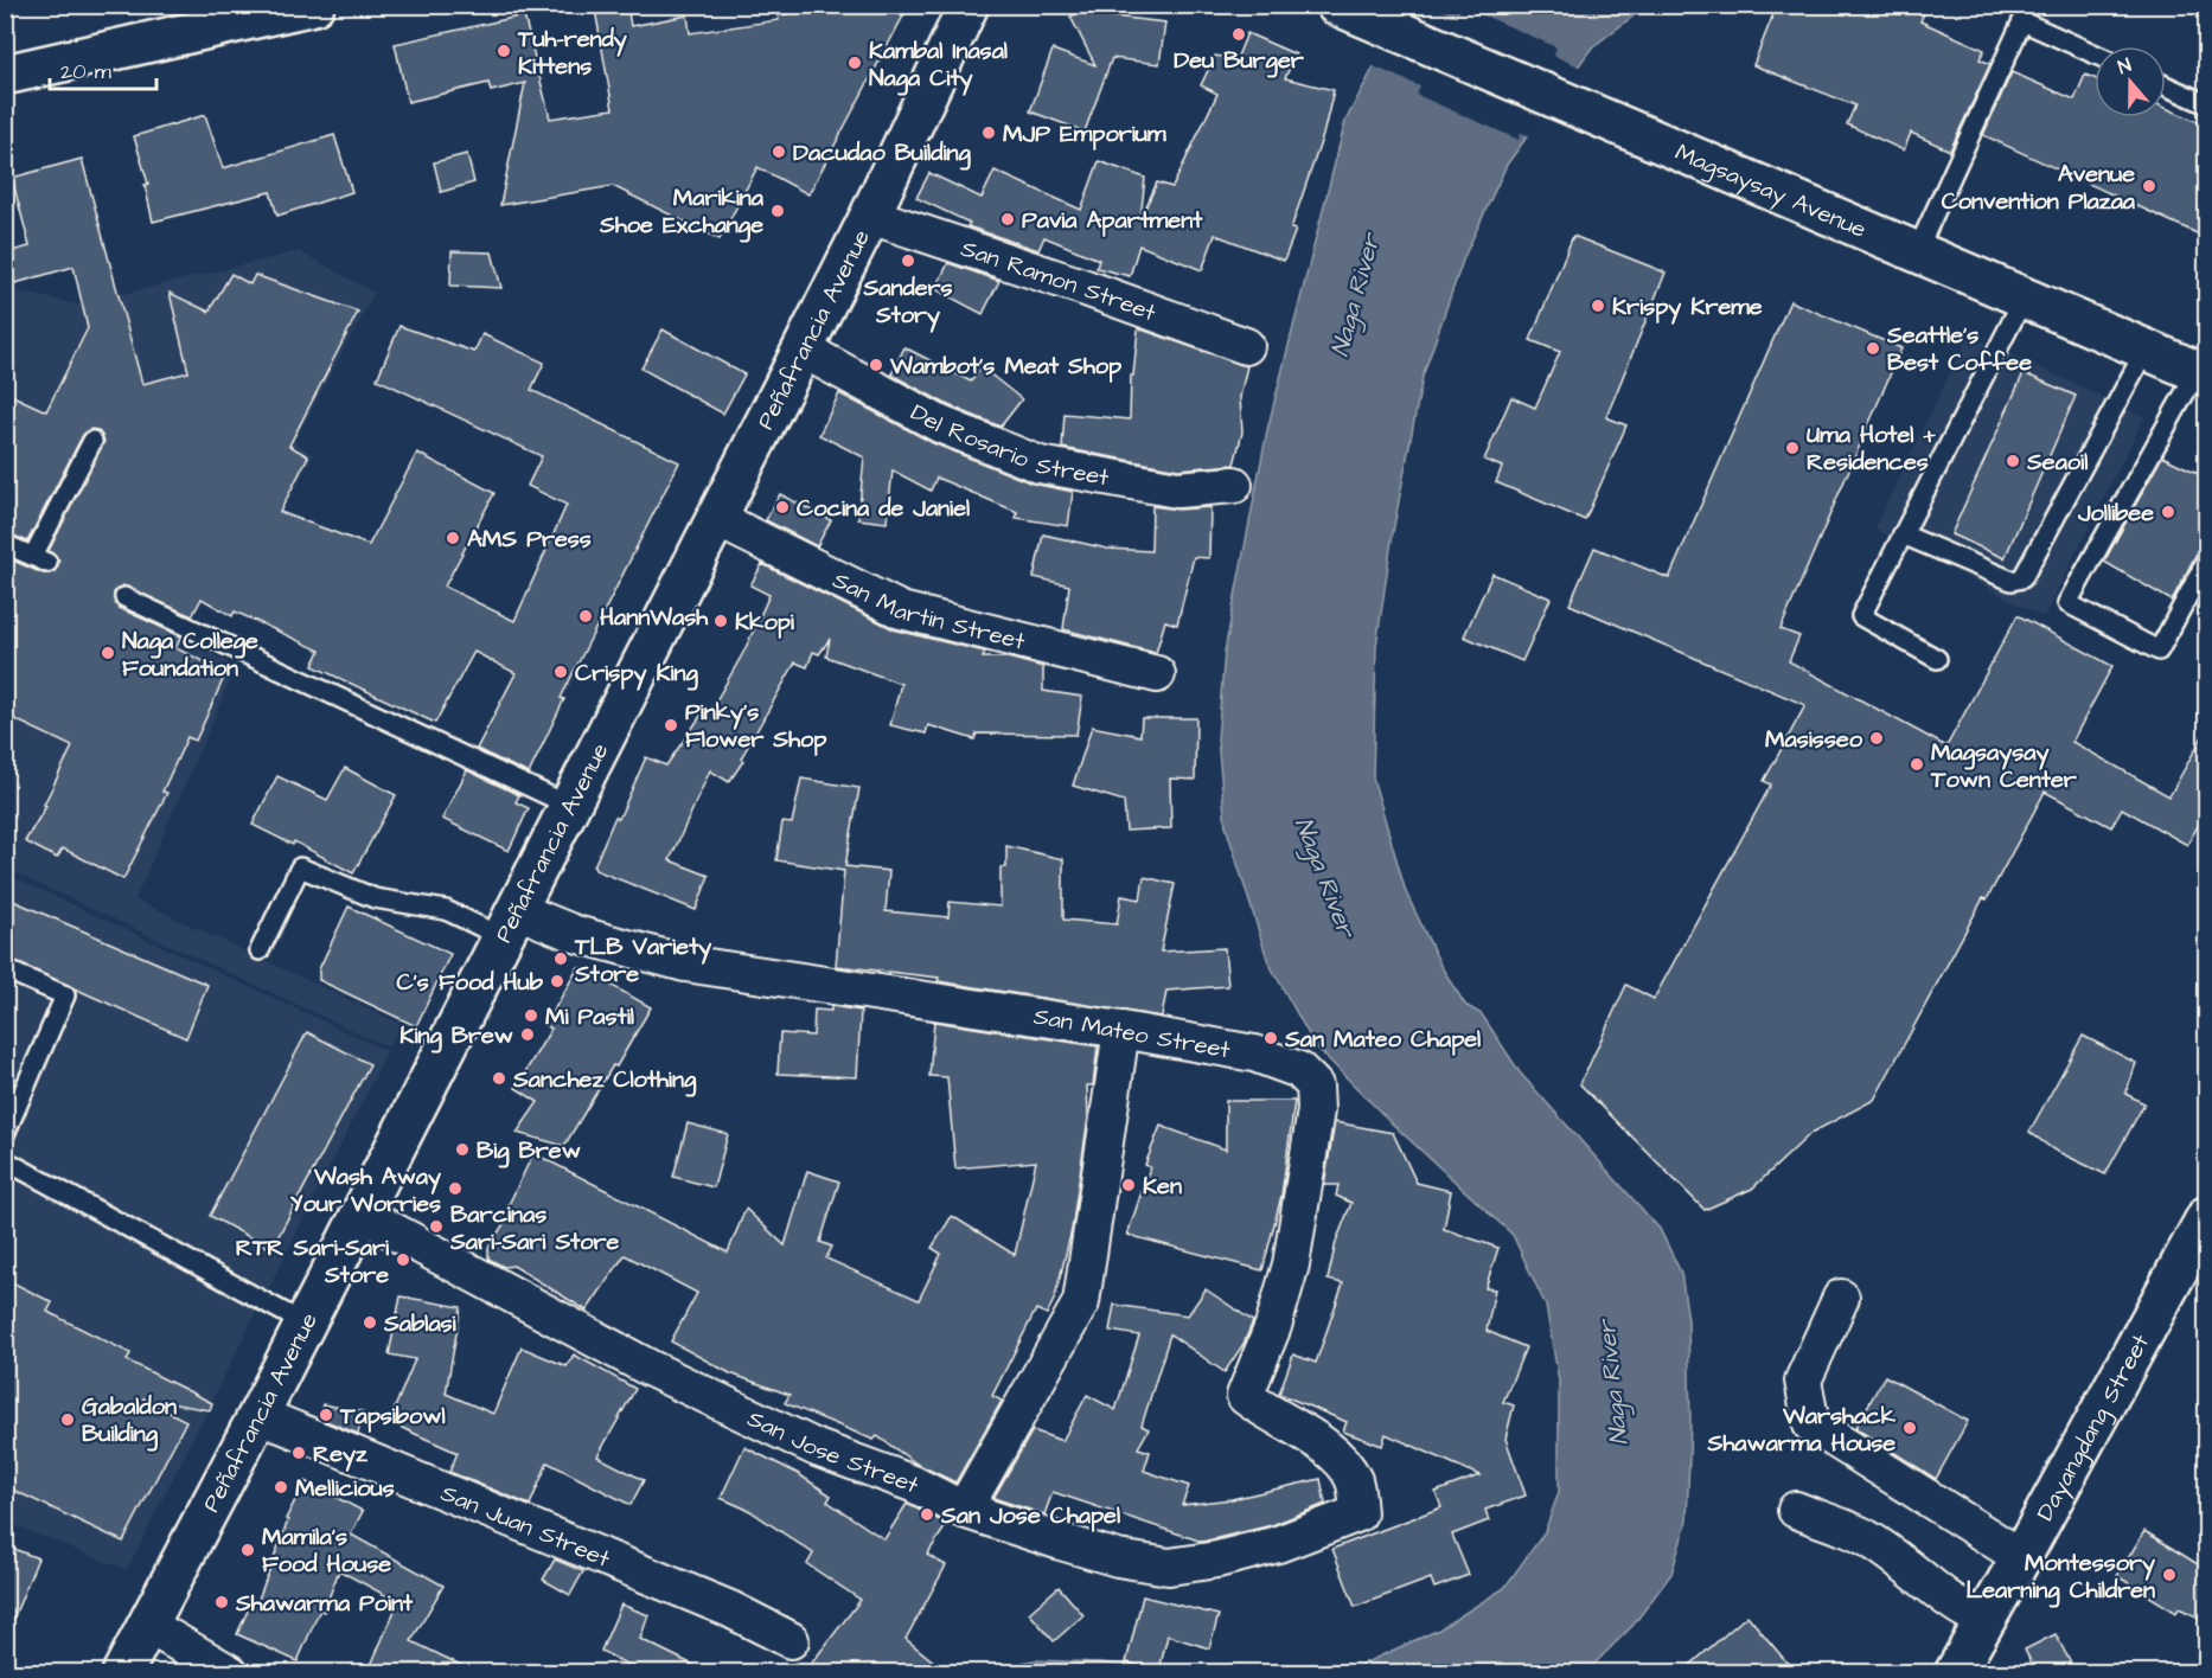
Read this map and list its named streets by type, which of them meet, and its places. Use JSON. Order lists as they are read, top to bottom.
{
  "streets": {
    "main road": ["Magsaysay Avenue", "Peñafrancia Avenue", "Dayangdang Street"],
    "street": [
      "San Ramon Street",
      "Del Rosario Street",
      "San Martin Street",
      "San Mateo Street",
      "San Jose Street",
      "San Juan Street"
    ]
  },
  "crossings": [
    ["San Ramon Street", "Peñafrancia Avenue"],
    ["Peñafrancia Avenue", "Del Rosario Street"],
    ["Peñafrancia Avenue", "San Martin Street"],
    ["Peñafrancia Avenue", "San Mateo Street"],
    ["Peñafrancia Avenue", "San Jose Street"],
    ["Peñafrancia Avenue", "San Juan Street"],
    ["San Mateo Street", "San Jose Street"]
  ],
  "water": ["Naga River"],
  "places": [
    "Deu Burger",
    "Tuh-rendy Kittens",
    "Kambal Inasal Naga City",
    "MJP Emporium",
    "Dacudao Building",
    "Avenue Convention Plazaa",
    "Marikina Shoe Exchange",
    "Pavia Apartment",
    "Sanders Story",
    "Krispy Kreme",
    "Seattle's Best Coffee",
    "Wambot's Meat Shop",
    "Uma Hotel + Residences",
    "Seaoil",
    "Cocina de Janiel",
    "Jollibee",
    "AMS Press",
    "HannWash",
    "Kkopi",
    "Naga College Foundation",
    "Crispy King",
    "Pinky's Flower Shop",
    "Masisseo",
    "Magsaysay Town Center",
    "TLB Variety Store",
    "C's Food Hub",
    "Mi Pastil",
    "King Brew",
    "San Mateo Chapel",
    "Sanchez Clothing",
    "Big Brew",
    "Ken",
    "Wash Away Your Worries",
    "Barcinas Sari-Sari Store",
    "RTR Sari-Sari Store",
    "Sablasi",
    "Tapsibowl",
    "Gabaldon Building",
    "Warshack Shawarma House",
    "Reyz",
    "Mellicious",
    "San Jose Chapel",
    "Mamila's Food House",
    "Montessory Learning Children",
    "Shawarma Point"
  ],
  "scale_bar": "20 m",
  "north": "top"
}
